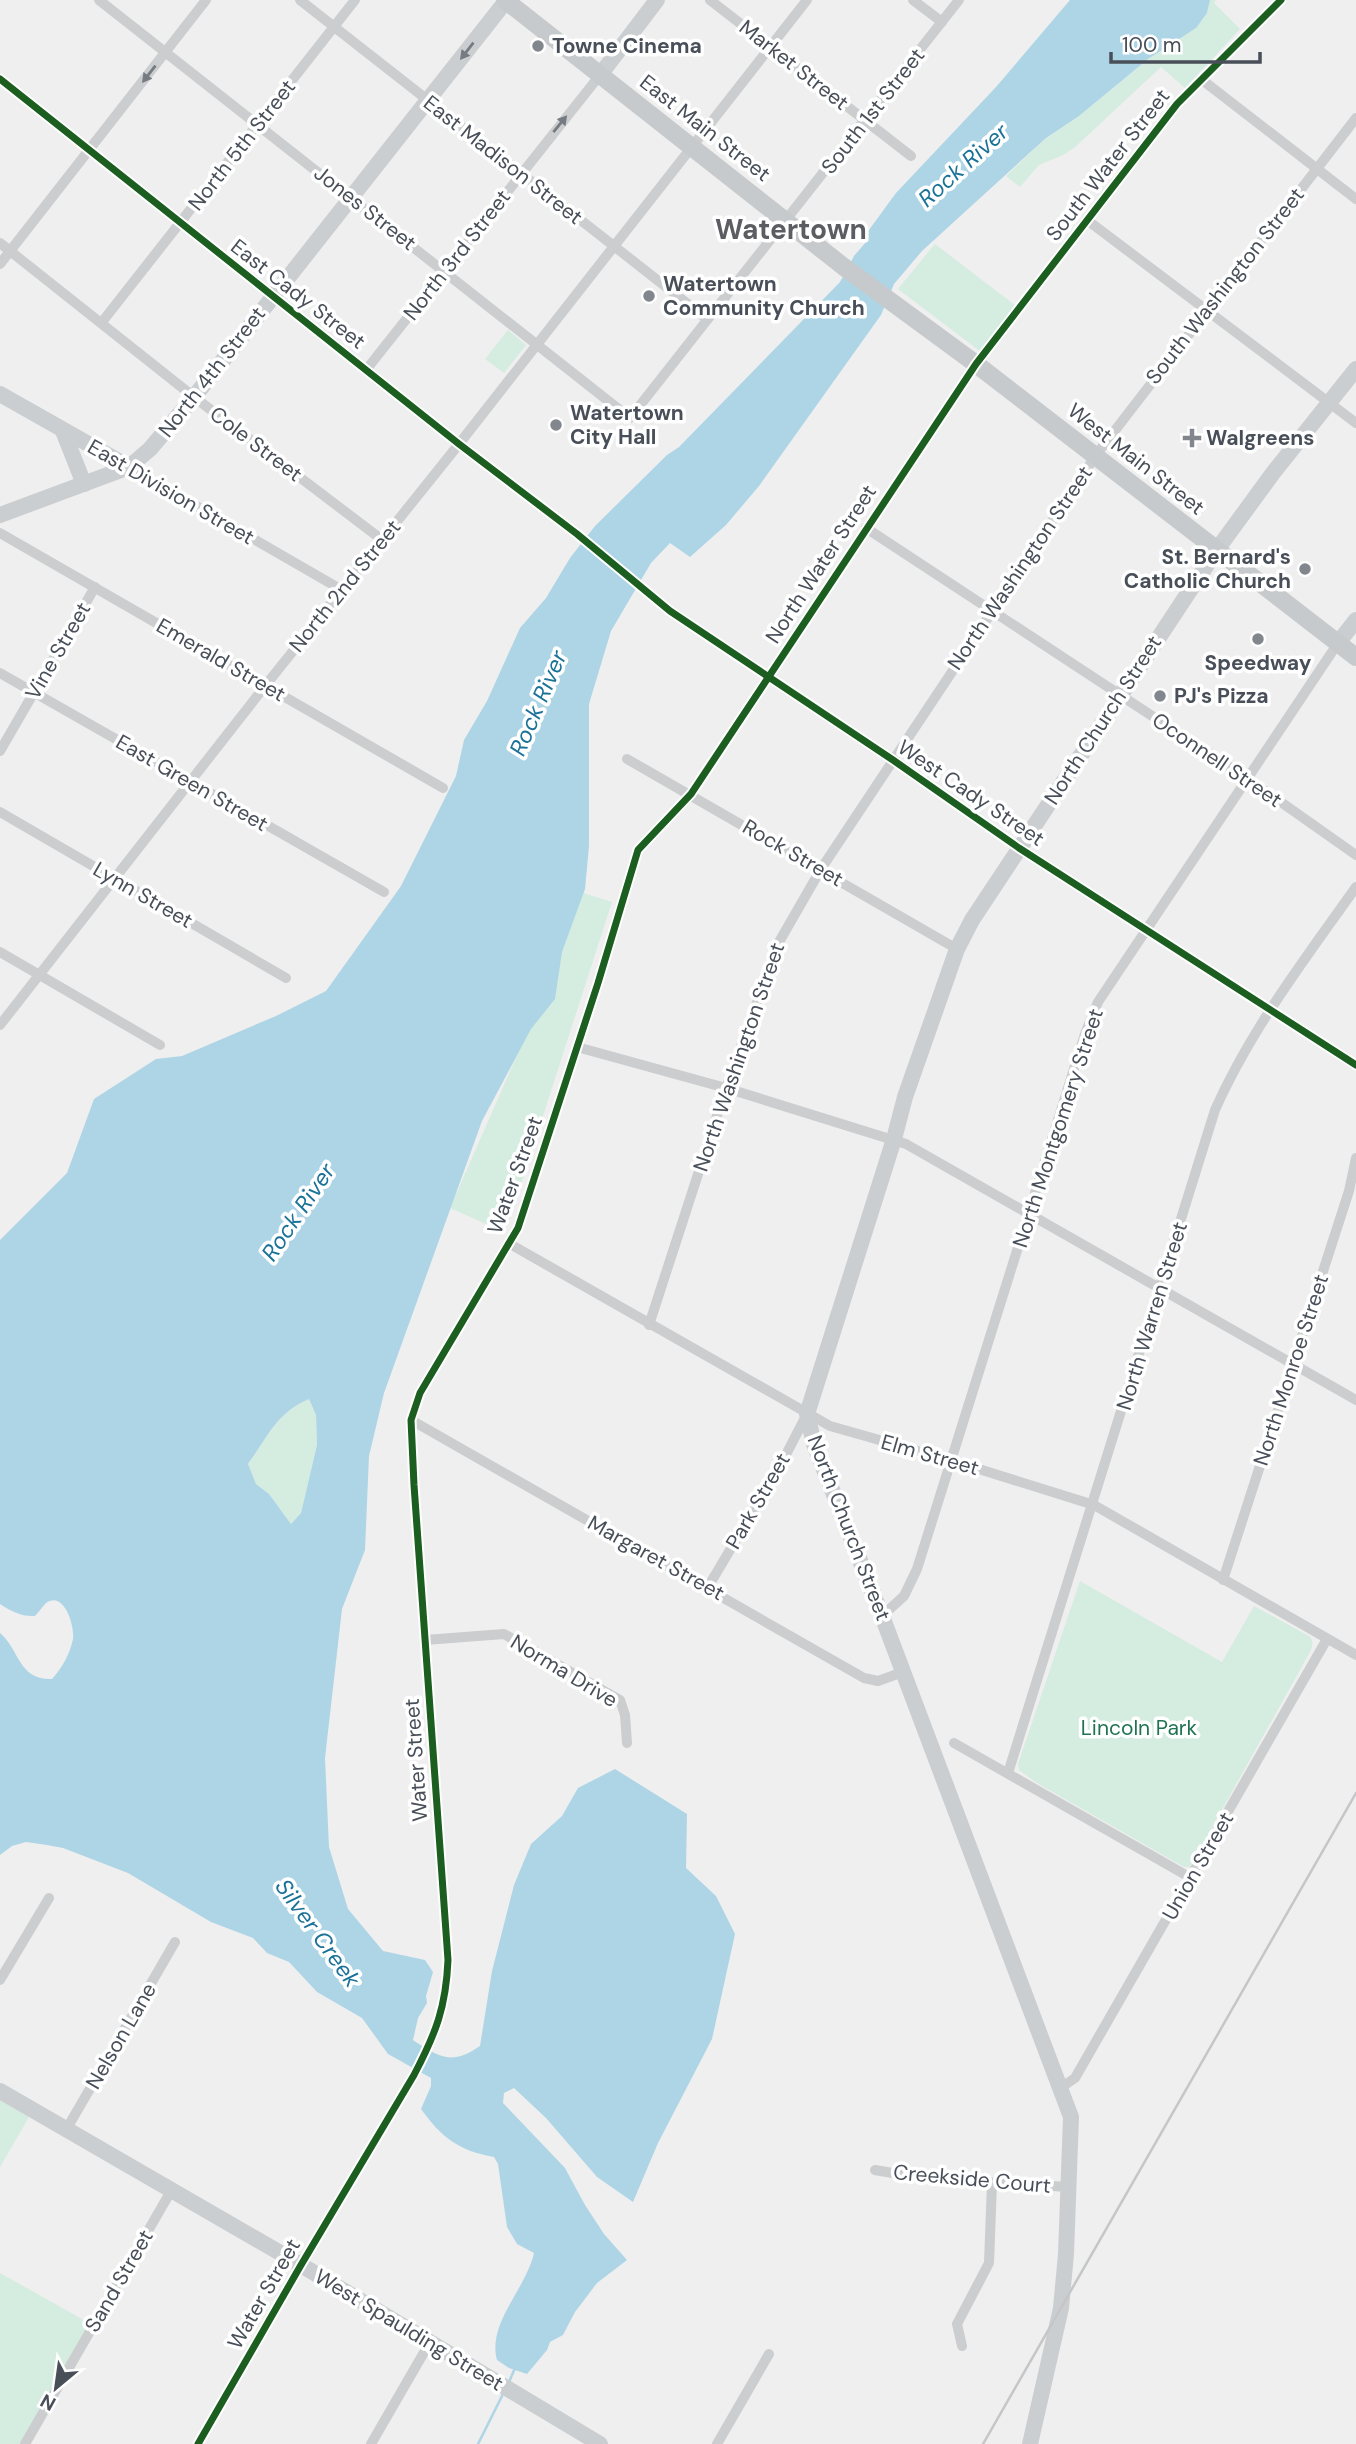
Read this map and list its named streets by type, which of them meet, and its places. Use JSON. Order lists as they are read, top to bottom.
{
  "streets": {
    "main road": [
      "East Main Street",
      "North 4th Street",
      "West Main Street",
      "East Division Street",
      "North Church Street",
      "West Spaulding Street"
    ],
    "street": [
      "Market Street",
      "South 1st Street",
      "North 5th Street",
      "East Madison Street",
      "South Water Street",
      "Jones Street",
      "North 3rd Street",
      "South Washington Street",
      "East Cady Street",
      "Cole Street",
      "North Water Street",
      "North Washington Street",
      "North 2nd Street",
      "Vine Street",
      "Emerald Street",
      "Oconnell Street",
      "East Green Street",
      "West Cady Street",
      "Rock Street",
      "Lynn Street",
      "North Montgomery Street",
      "Water Street",
      "North Warren Street",
      "North Monroe Street",
      "Elm Street",
      "Park Street",
      "Margaret Street",
      "Norma Drive",
      "Union Street",
      "Nelson Lane",
      "Creekside Court",
      "Sand Street"
    ]
  },
  "crossings": [
    ["Market Street", "South 1st Street"],
    ["Market Street", "North 2nd Street"],
    ["South 1st Street", "East Main Street"],
    ["South 1st Street", "East Madison Street"],
    ["South 1st Street", "Jones Street"],
    ["East Main Street", "North 3rd Street"],
    ["East Main Street", "North 4th Street"],
    ["East Main Street", "West Main Street"],
    ["East Main Street", "North 2nd Street"],
    ["North 5th Street", "East Madison Street"],
    ["North 5th Street", "Jones Street"],
    ["North 5th Street", "East Cady Street"],
    ["North 5th Street", "Cole Street"],
    ["East Madison Street", "North 3rd Street"],
    ["East Madison Street", "North 4th Street"],
    ["East Madison Street", "North 2nd Street"],
    ["South Water Street", "West Main Street"],
    ["South Water Street", "North Water Street"],
    ["Jones Street", "North 3rd Street"],
    ["Jones Street", "North 4th Street"],
    ["Jones Street", "North 2nd Street"],
    ["North 3rd Street", "East Cady Street"],
    ["South Washington Street", "West Main Street"],
    ["South Washington Street", "North Washington Street"],
    ["East Cady Street", "North 4th Street"],
    ["East Cady Street", "North 2nd Street"],
    ["East Cady Street", "West Cady Street"],
    ["North 4th Street", "Cole Street"],
    ["North 4th Street", "East Division Street"],
    ["Cole Street", "North 2nd Street"],
    ["West Main Street", "North Water Street"],
    ["West Main Street", "North Washington Street"],
    ["West Main Street", "North Church Street"],
    ["West Main Street", "North Montgomery Street"],
    ["East Division Street", "North 2nd Street"],
    ["North Water Street", "Oconnell Street"],
    ["North Water Street", "West Cady Street"],
    ["North Water Street", "Rock Street"],
    ["North Water Street", "Water Street"],
    ["North Washington Street", "Oconnell Street"],
    ["North Washington Street", "West Cady Street"],
    ["North Washington Street", "Rock Street"],
    ["North Washington Street", "Elm Street"],
    ["North 2nd Street", "Emerald Street"],
    ["North 2nd Street", "East Green Street"],
    ["North 2nd Street", "Lynn Street"],
    ["Vine Street", "Emerald Street"],
    ["Vine Street", "East Green Street"],
    ["North Church Street", "Oconnell Street"],
    ["North Church Street", "West Cady Street"],
    ["North Church Street", "Rock Street"],
    ["North Church Street", "North Montgomery Street"],
    ["North Church Street", "Elm Street"],
    ["North Church Street", "Park Street"],
    ["North Church Street", "Margaret Street"],
    ["North Church Street", "Union Street"],
    ["North Church Street", "Creekside Court"],
    ["Oconnell Street", "North Montgomery Street"],
    ["West Cady Street", "North Montgomery Street"],
    ["West Cady Street", "North Warren Street"],
    ["North Montgomery Street", "Elm Street"],
    ["Water Street", "Elm Street"],
    ["Water Street", "Margaret Street"],
    ["Water Street", "Norma Drive"],
    ["Water Street", "West Spaulding Street"],
    ["North Warren Street", "Elm Street"],
    ["North Monroe Street", "Elm Street"],
    ["Elm Street", "Park Street"],
    ["Elm Street", "Union Street"],
    ["Park Street", "Margaret Street"],
    ["Nelson Lane", "West Spaulding Street"],
    ["Sand Street", "West Spaulding Street"]
  ],
  "districts": ["Watertown"],
  "water": ["Rock River", "Silver Creek"],
  "parks": ["Lincoln Park"],
  "places": {
    "other": [
      "Towne Cinema",
      "Watertown Community Church",
      "Watertown City Hall",
      "St. Bernard's Catholic Church",
      "Speedway",
      "PJ's Pizza"
    ],
    "health": ["Walgreens"]
  },
  "scale_bar": "100 m",
  "north": "bottom left"
}
